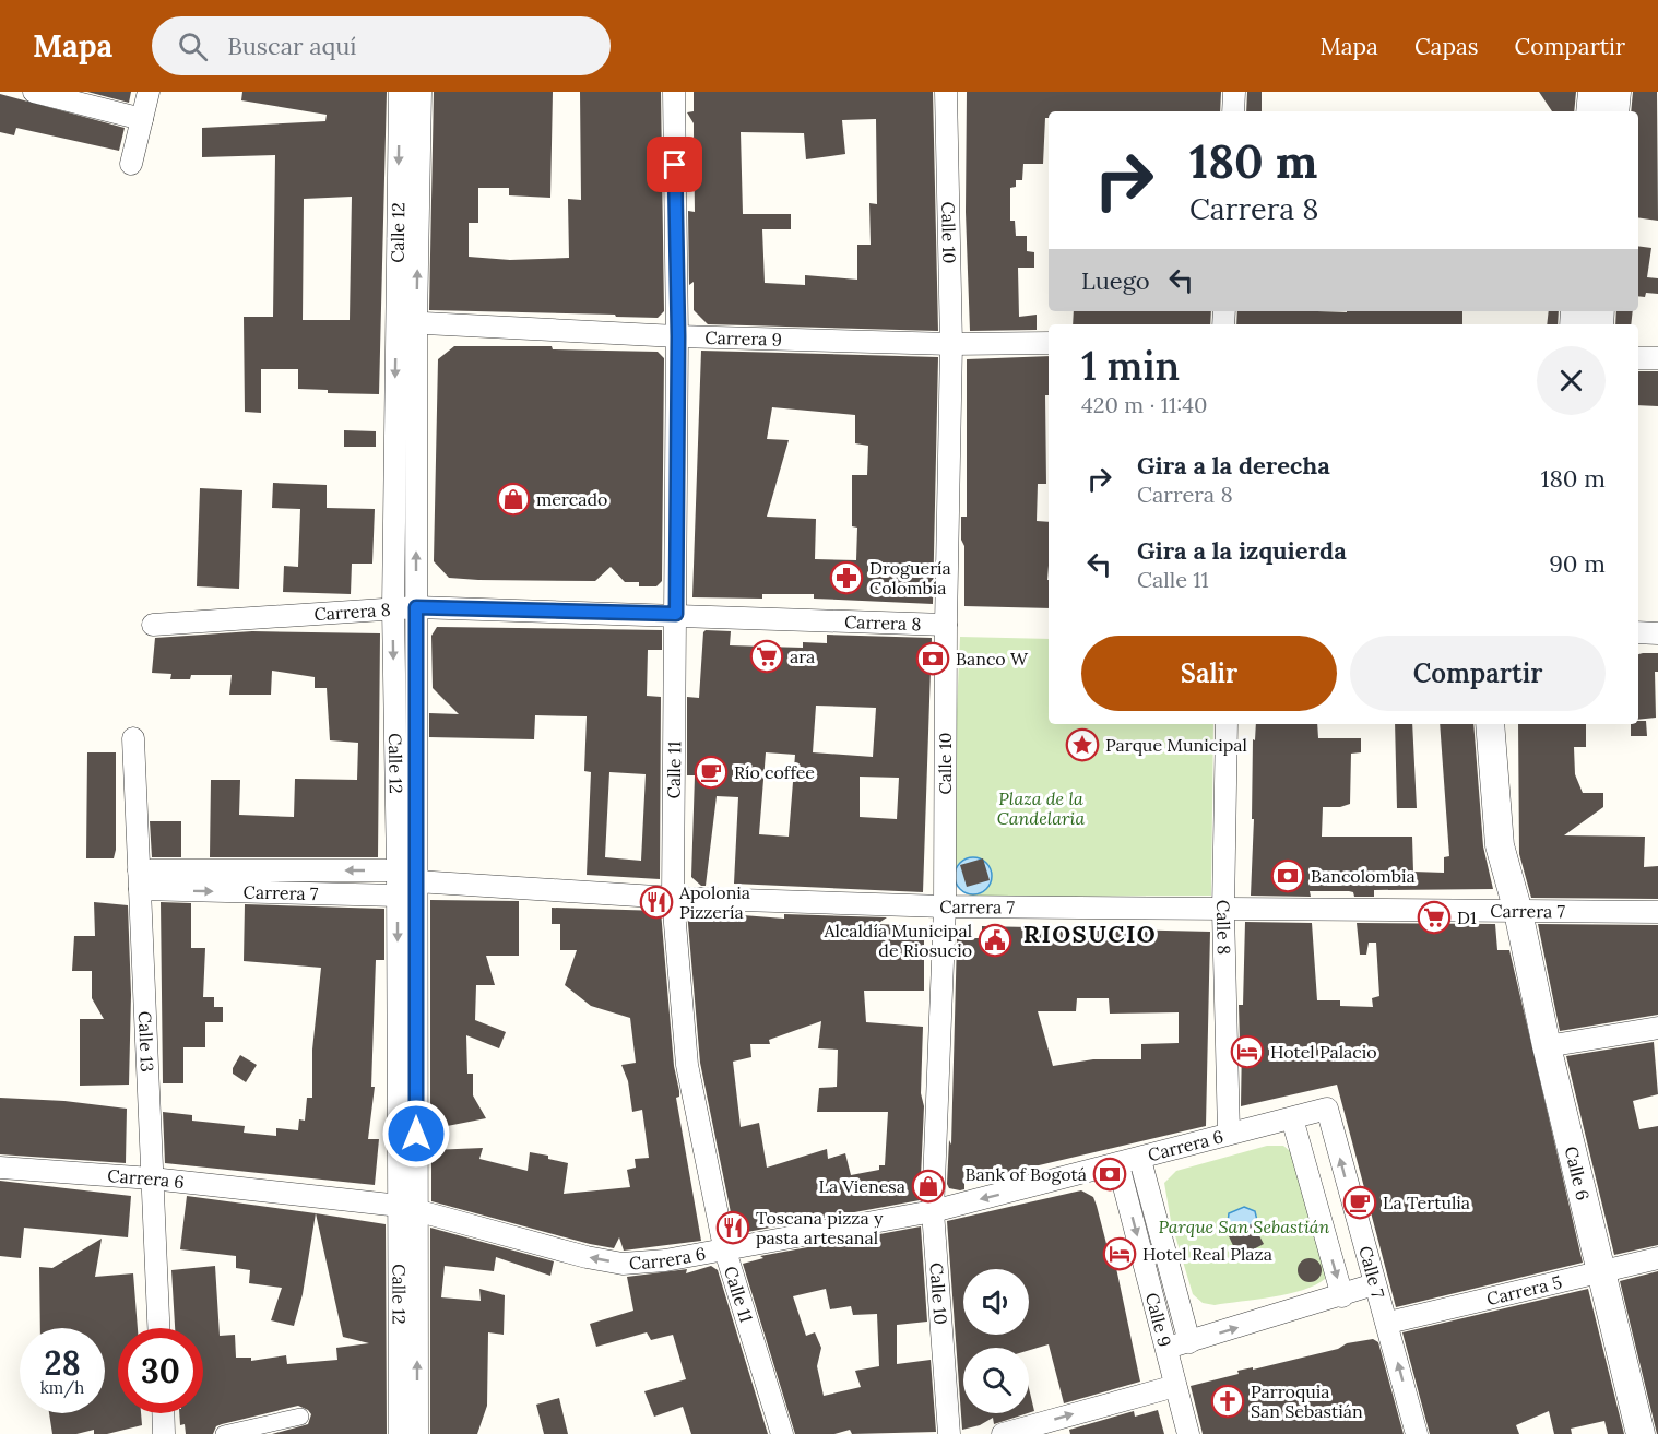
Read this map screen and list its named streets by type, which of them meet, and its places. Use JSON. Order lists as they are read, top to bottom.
{
  "streets": {
    "street": [
      "Calle 12",
      "Calle 10",
      "Carrera 9",
      "Carrera 8",
      "Calle 11",
      "Carrera 7",
      "Calle 8",
      "Calle 13",
      "Carrera 6",
      "Calle 6",
      "Calle 7",
      "Carrera 5",
      "Calle 9"
    ]
  },
  "crossings": [
    ["Calle 12", "Carrera 9"],
    ["Calle 12", "Carrera 8"],
    ["Calle 12", "Carrera 7"],
    ["Calle 12", "Carrera 6"],
    ["Calle 10", "Carrera 9"],
    ["Calle 10", "Carrera 8"],
    ["Calle 10", "Carrera 7"],
    ["Calle 10", "Carrera 6"],
    ["Carrera 9", "Calle 11"],
    ["Carrera 8", "Calle 11"],
    ["Calle 11", "Carrera 7"],
    ["Calle 11", "Carrera 6"],
    ["Carrera 7", "Calle 8"],
    ["Carrera 7", "Calle 13"],
    ["Carrera 7", "Calle 6"],
    ["Calle 8", "Carrera 6"],
    ["Calle 13", "Carrera 6"],
    ["Carrera 6", "Calle 7"],
    ["Carrera 6", "Calle 9"],
    ["Calle 6", "Carrera 5"],
    ["Calle 7", "Carrera 5"]
  ],
  "one_way": ["Carrera 6"],
  "districts": ["RIOSUCIO"],
  "parks": ["Plaza de la Candelaria", "Parque San Sebastián"],
  "places": {
    "shop": ["mercado", "La Vienesa"],
    "pharmacy": ["Droguería Colombia"],
    "supermarket": ["ara", "D1"],
    "bank": ["Banco W", "Bancolombia", "Bank of Bogotá"],
    "place": ["Parque Municipal"],
    "cafe": ["Río coffee", "La Tertulia"],
    "restaurant": ["Apolonia Pizzería", "Toscana pizza y pasta artesanal"],
    "public building": ["Alcaldía Municipal de Riosucio"],
    "hotel": ["Hotel Palacio", "Hotel Real Plaza"],
    "church": ["Parroquia San Sebastián"]
  },
  "page": {
    "header": "Mapa",
    "search": "Buscar aquí",
    "nav": ["Mapa", "Capas", "Compartir"],
    "turn": ["180 m", "Carrera 8"],
    "then": "Luego",
    "heading": ["1 min", "420 m · 11:40"],
    "list": [
      {
        "name": "Gira a la derecha",
        "note": "Carrera 8",
        "value": "180 m"
      },
      {
        "name": "Gira a la izquierda",
        "note": "Calle 11",
        "value": "90 m"
      }
    ],
    "buttons": ["Salir", "Compartir"],
    "speed": "28 km/h",
    "limit": "30"
  }
}
